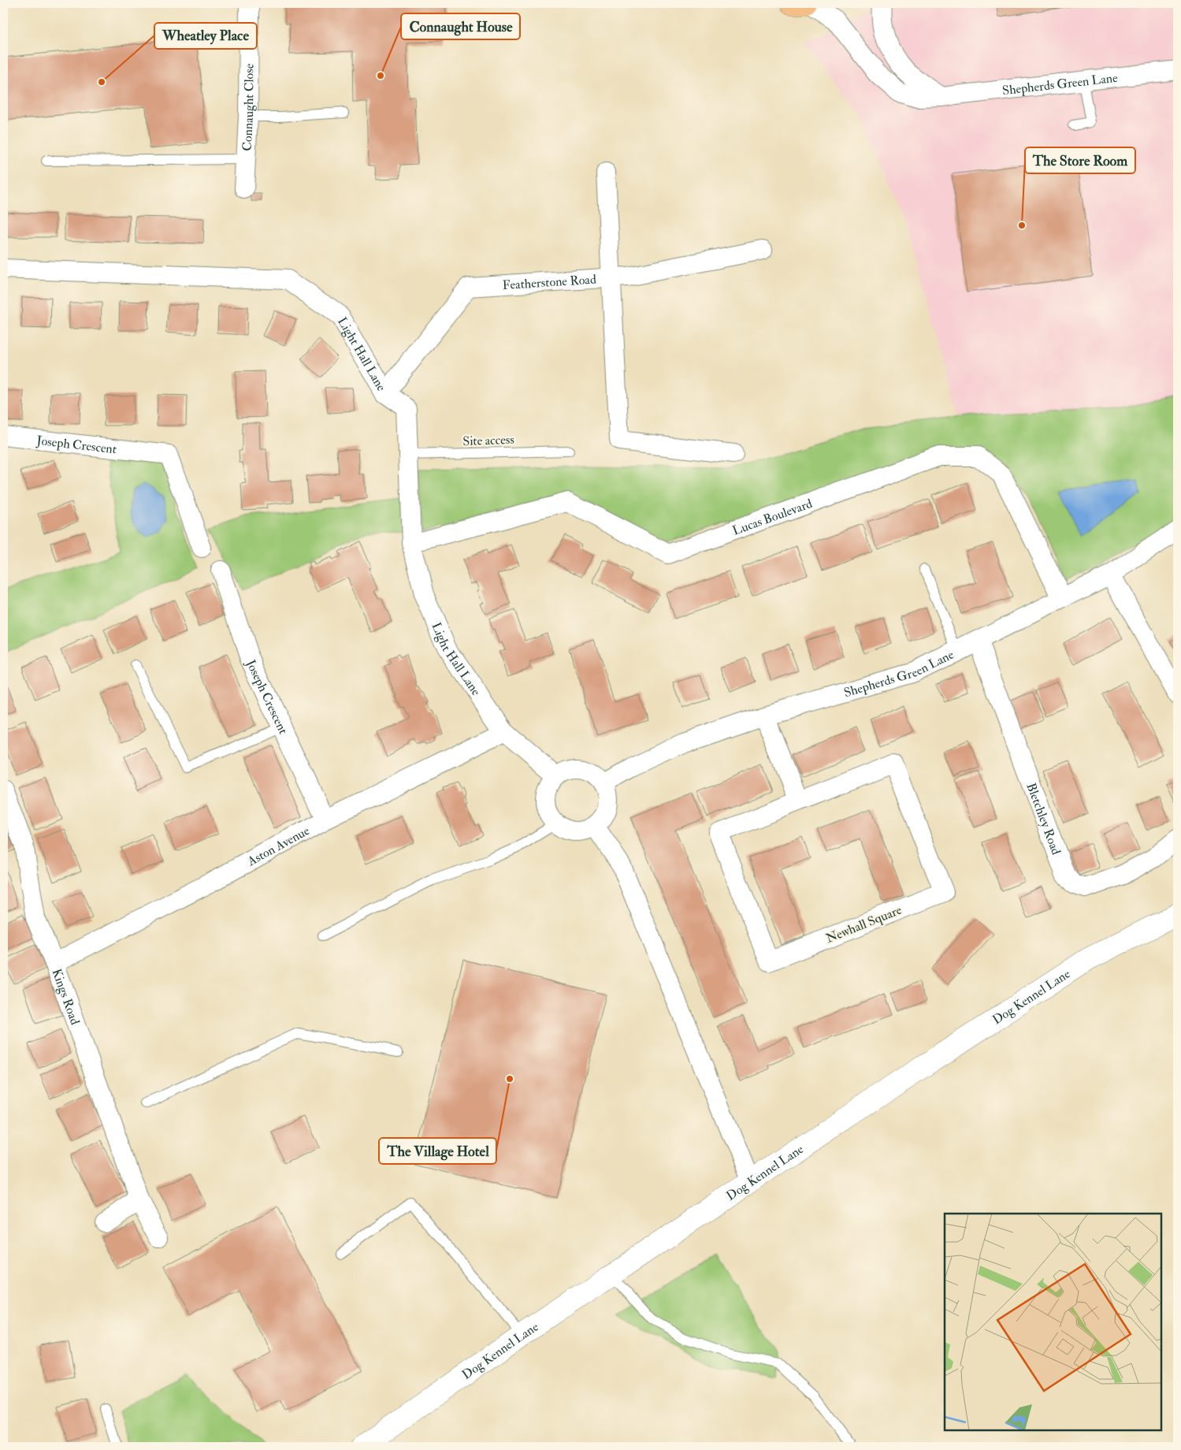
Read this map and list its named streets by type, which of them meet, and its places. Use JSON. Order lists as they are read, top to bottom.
{
  "streets": {
    "street": [
      "Shepherds Green Lane",
      "Connaught Close",
      "Featherstone Road",
      "Light Hall Lane",
      "Joseph Crescent",
      "Lucas Boulevard",
      "Bletchley Road",
      "Aston Avenue",
      "Newhall Square",
      "Kings Road",
      "Dog Kennel Lane"
    ],
    "lane": ["Site access"]
  },
  "crossings": [
    ["Shepherds Green Lane", "Light Hall Lane"],
    ["Shepherds Green Lane", "Lucas Boulevard"],
    ["Shepherds Green Lane", "Bletchley Road"],
    ["Featherstone Road", "Light Hall Lane"],
    ["Light Hall Lane", "Site access"],
    ["Light Hall Lane", "Lucas Boulevard"],
    ["Light Hall Lane", "Aston Avenue"],
    ["Joseph Crescent", "Aston Avenue"],
    ["Aston Avenue", "Kings Road"]
  ],
  "places": [
    "Connaught House",
    "Wheatley Place",
    "The Store Room",
    "The Village Hotel"
  ]
}
